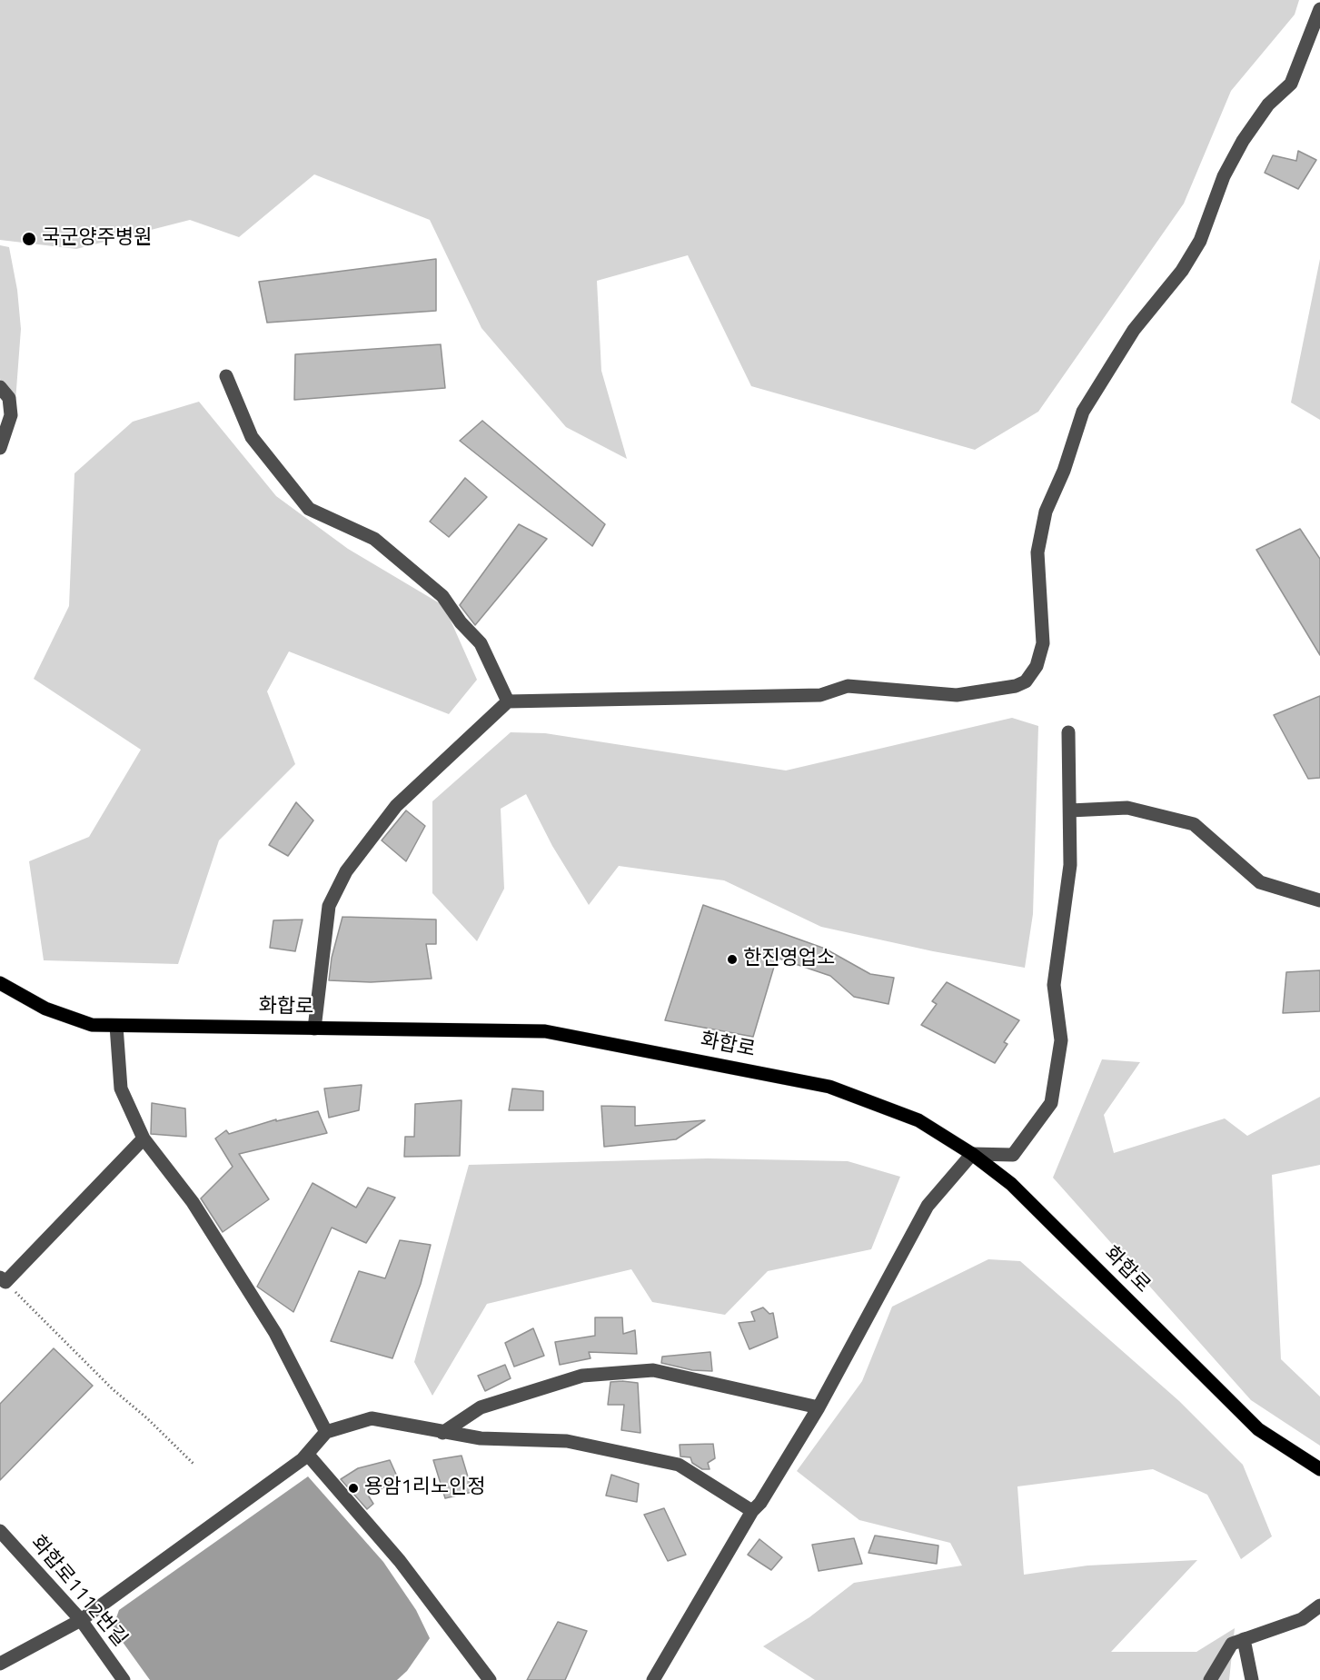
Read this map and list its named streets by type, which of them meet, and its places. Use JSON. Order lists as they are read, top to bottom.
{
  "streets": {
    "main road": ["화합로"],
    "street": ["화합로1112번길"]
  },
  "places": ["국군양주병원", "한진영업소", "용암1리노인정"]
}
